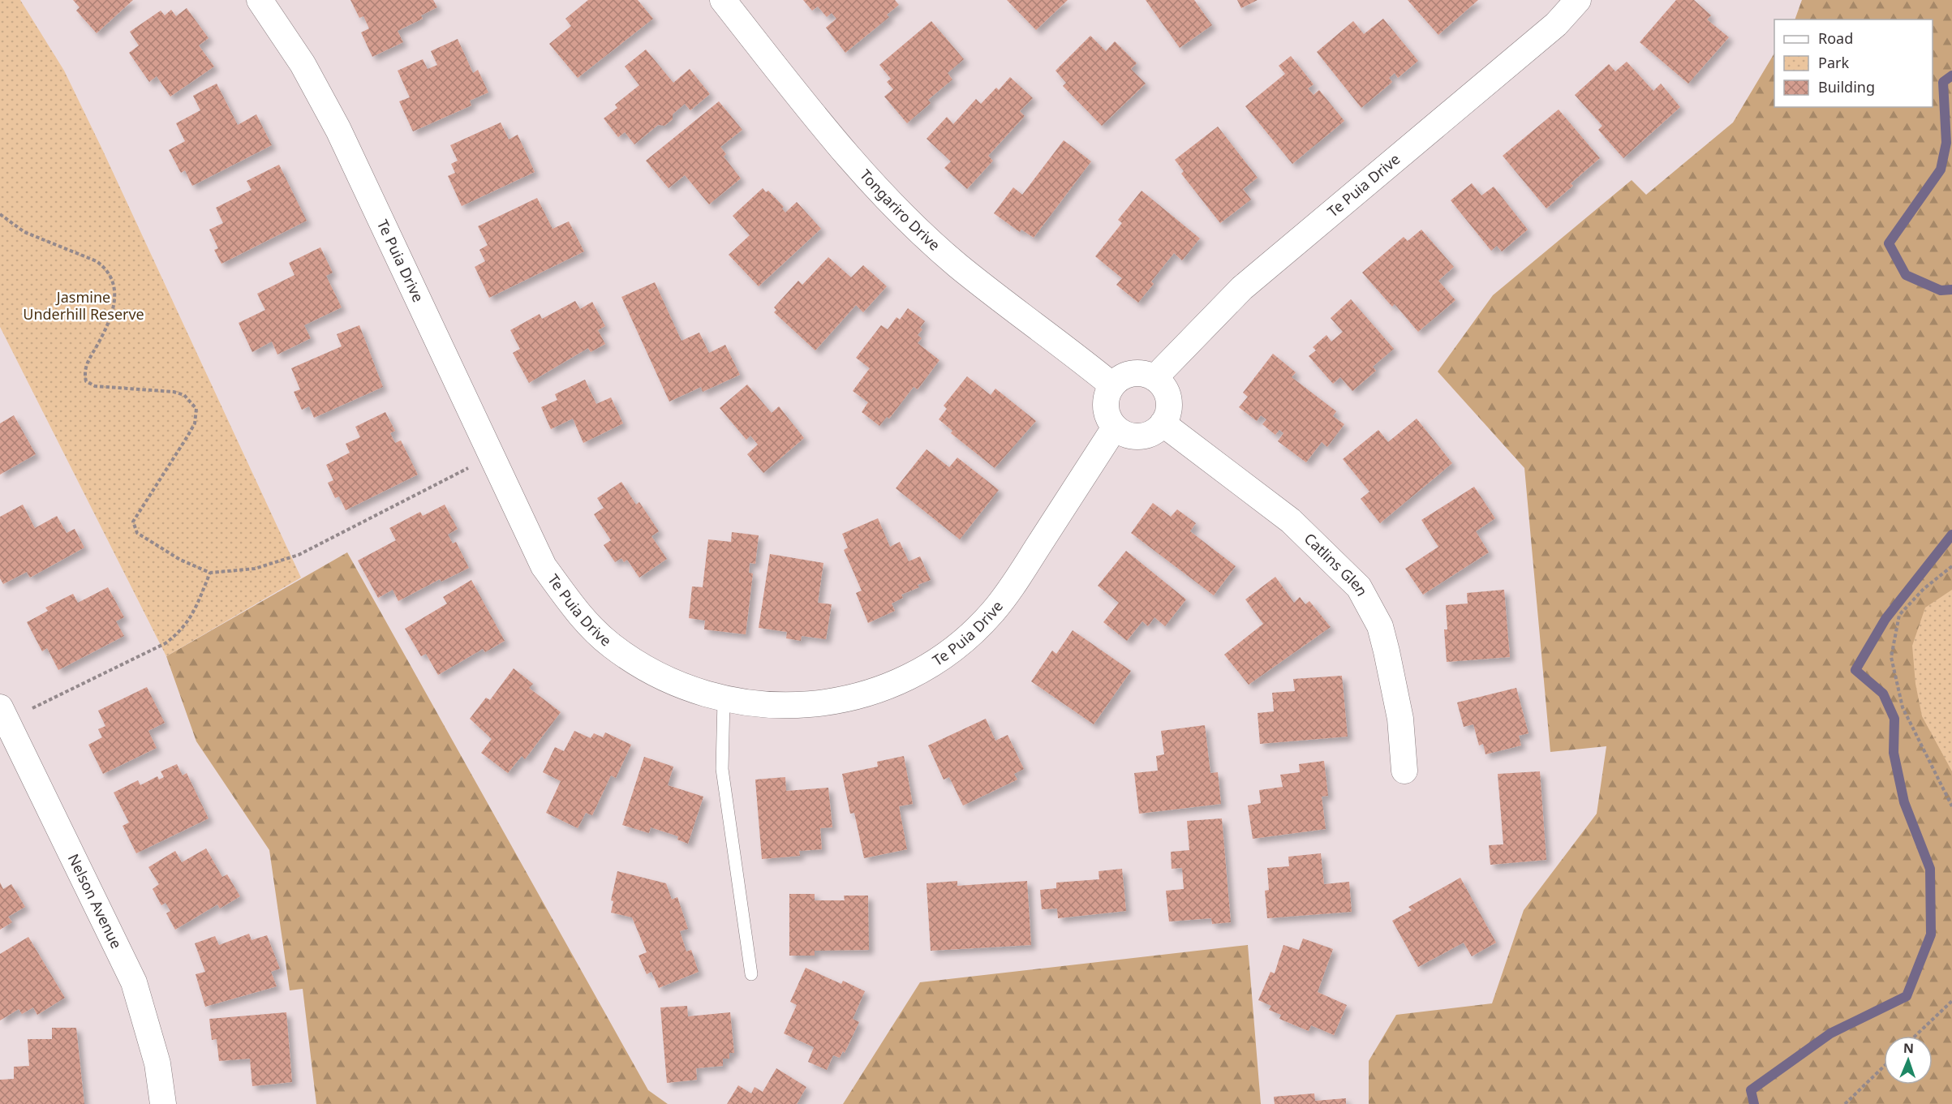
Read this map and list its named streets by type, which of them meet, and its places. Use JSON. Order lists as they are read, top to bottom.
{
  "streets": {
    "street": [
      "Te Puia Drive",
      "Tongariro Drive",
      "Catlins Glen",
      "Nelson Avenue"
    ]
  },
  "crossings": [
    ["Te Puia Drive", "Tongariro Drive"],
    ["Te Puia Drive", "Catlins Glen"],
    ["Tongariro Drive", "Catlins Glen"]
  ],
  "parks": ["Jasmine Underhill Reserve"],
  "legend": ["Road", "Park", "Building"],
  "north": "top"
}
